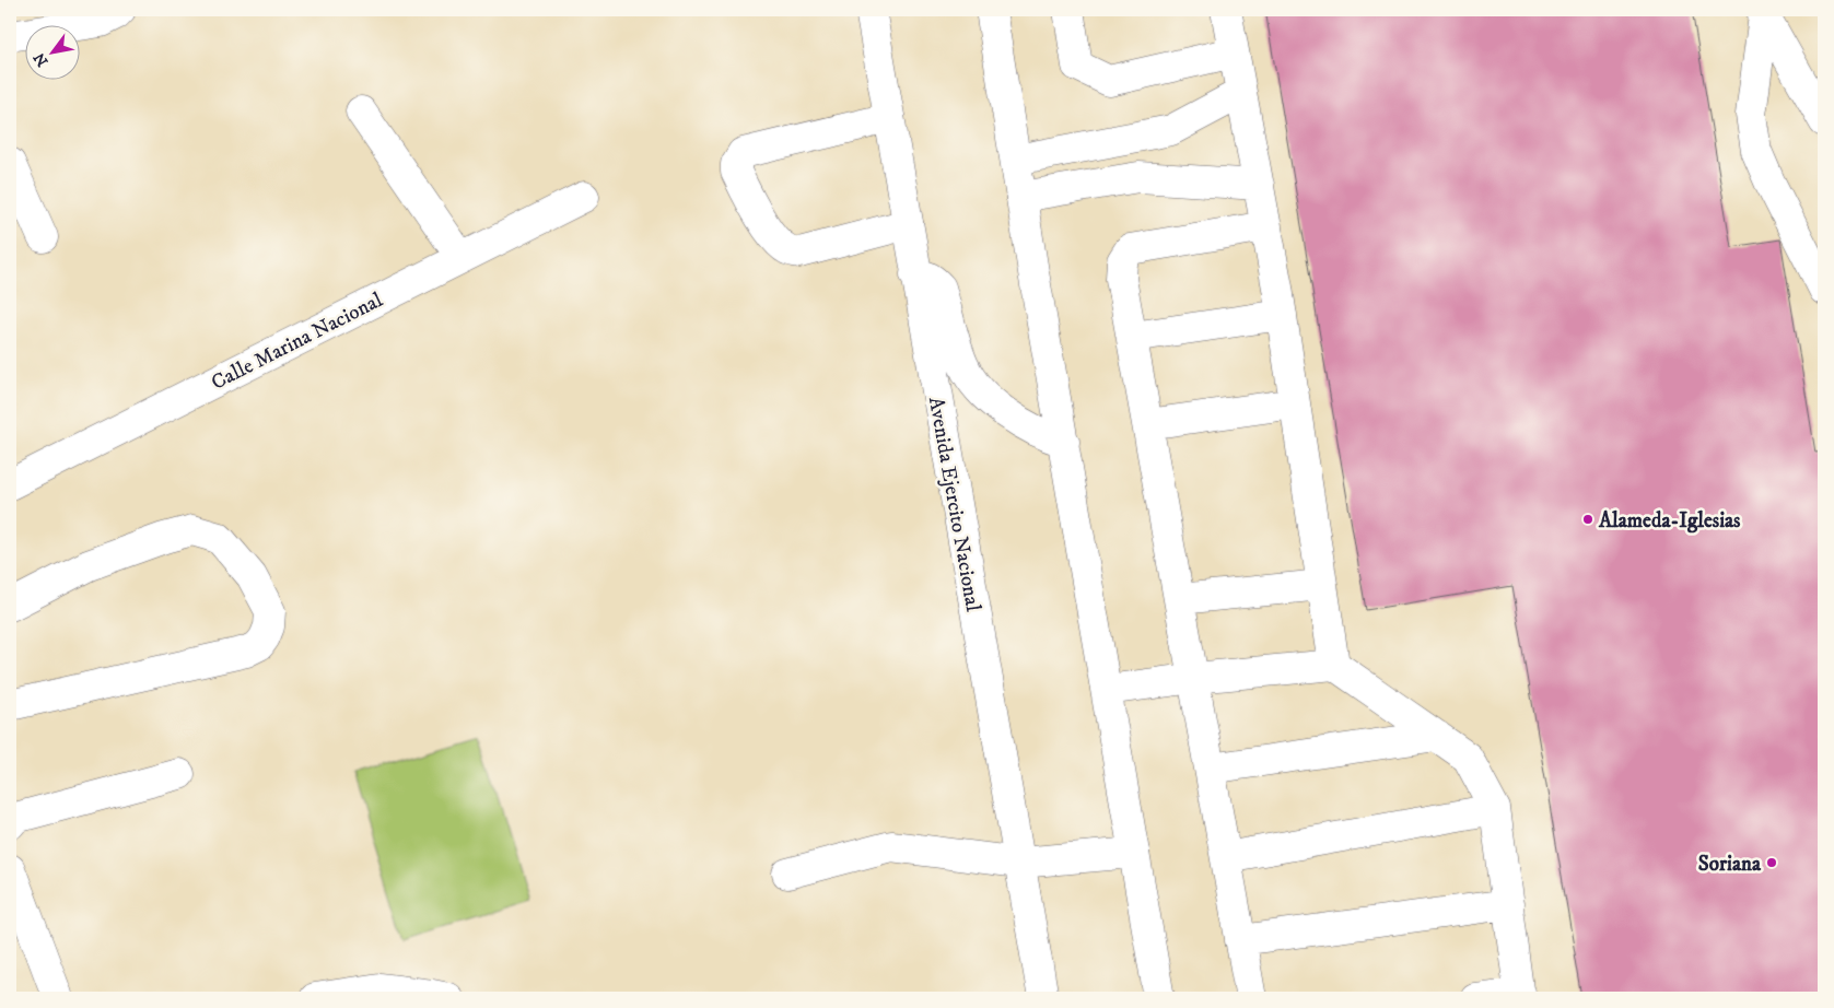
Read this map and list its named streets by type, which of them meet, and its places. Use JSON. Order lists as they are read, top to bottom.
{
  "streets": {
    "main road": ["Calle Marina Nacional", "Avenida Ejercito Nacional"]
  },
  "places": ["Alameda-Iglesias", "Soriana"],
  "north": "bottom left"
}
